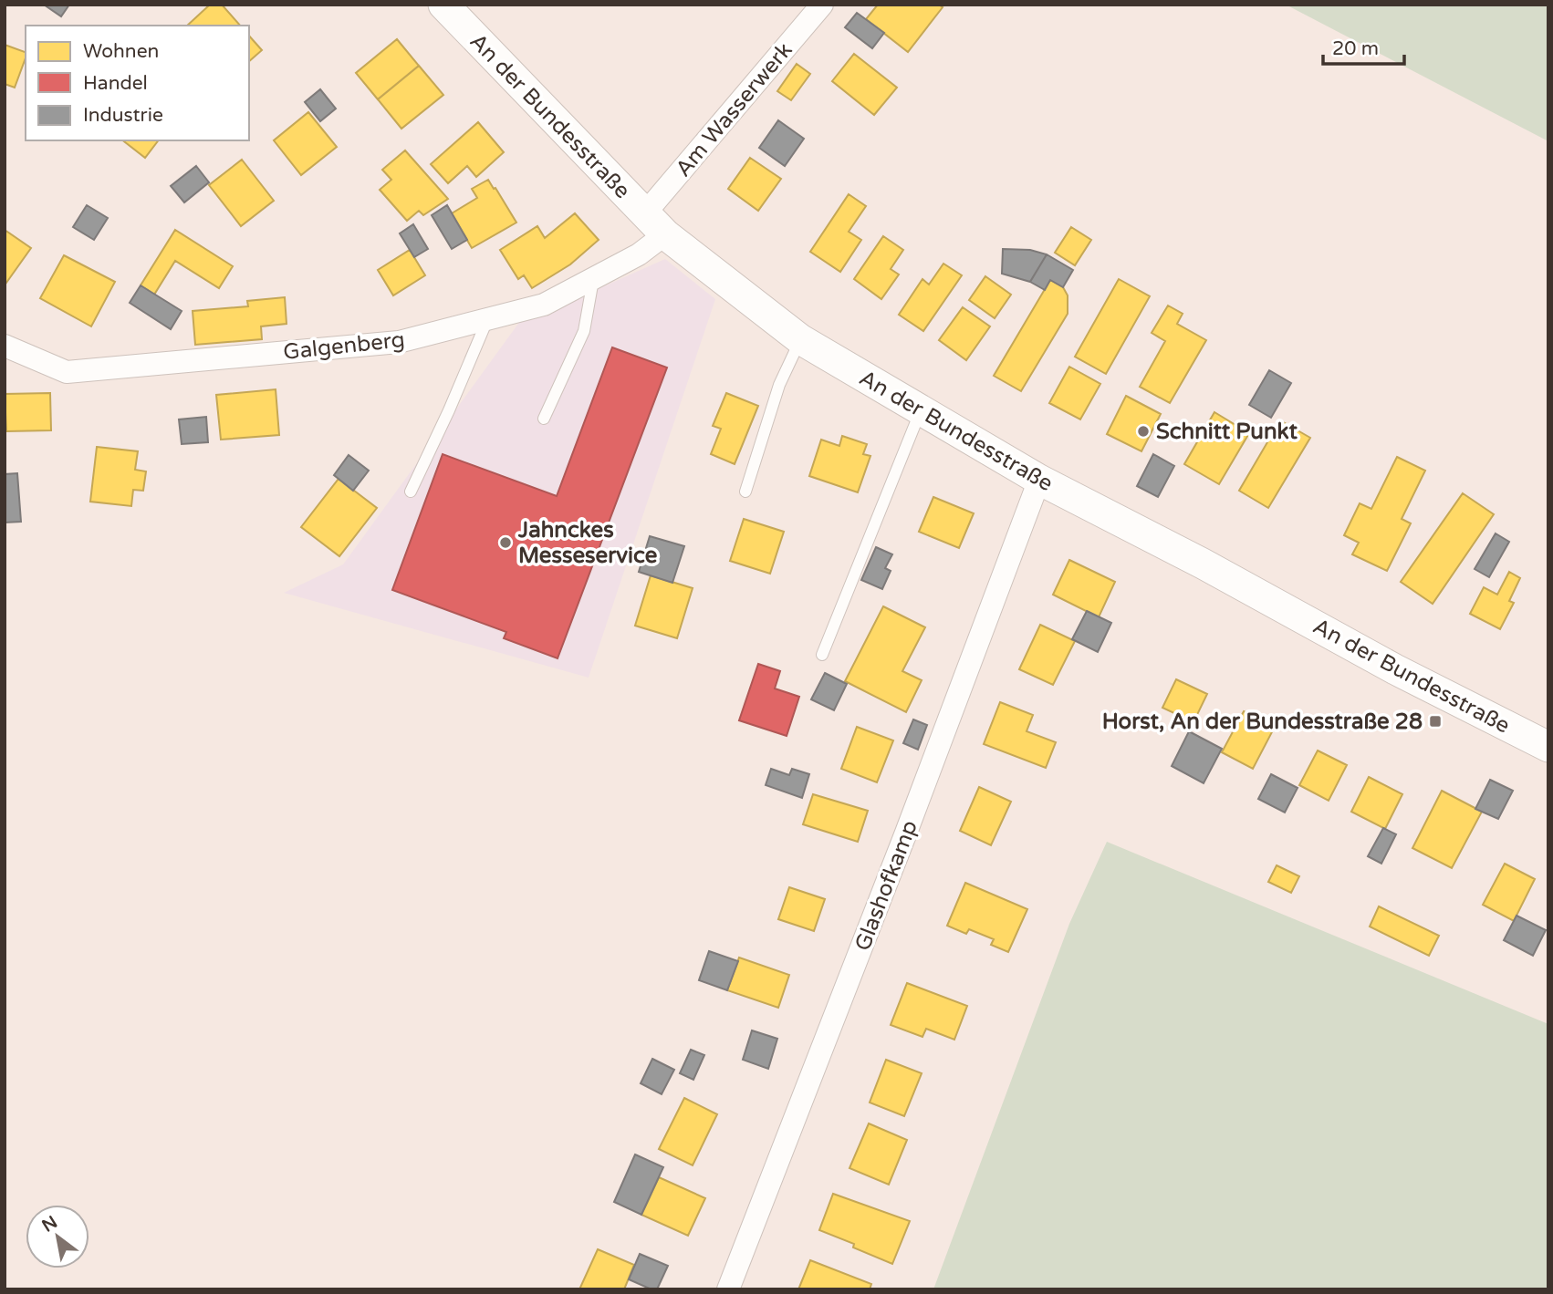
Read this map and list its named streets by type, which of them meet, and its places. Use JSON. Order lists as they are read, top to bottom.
{
  "streets": {
    "main road": ["An der Bundesstraße"],
    "street": ["Am Wasserwerk", "Galgenberg", "Glashofkamp"]
  },
  "crossings": [
    ["Am Wasserwerk", "An der Bundesstraße"],
    ["Am Wasserwerk", "Galgenberg"],
    ["An der Bundesstraße", "Galgenberg"],
    ["An der Bundesstraße", "Glashofkamp"]
  ],
  "places": {
    "other": ["Schnitt Punkt", "Jahnckes Messeservice"],
    "transit": ["Horst, An der Bundesstraße 28"]
  },
  "legend": ["Wohnen", "Handel", "Industrie"],
  "scale_bar": "20 m",
  "north": "top left"
}
